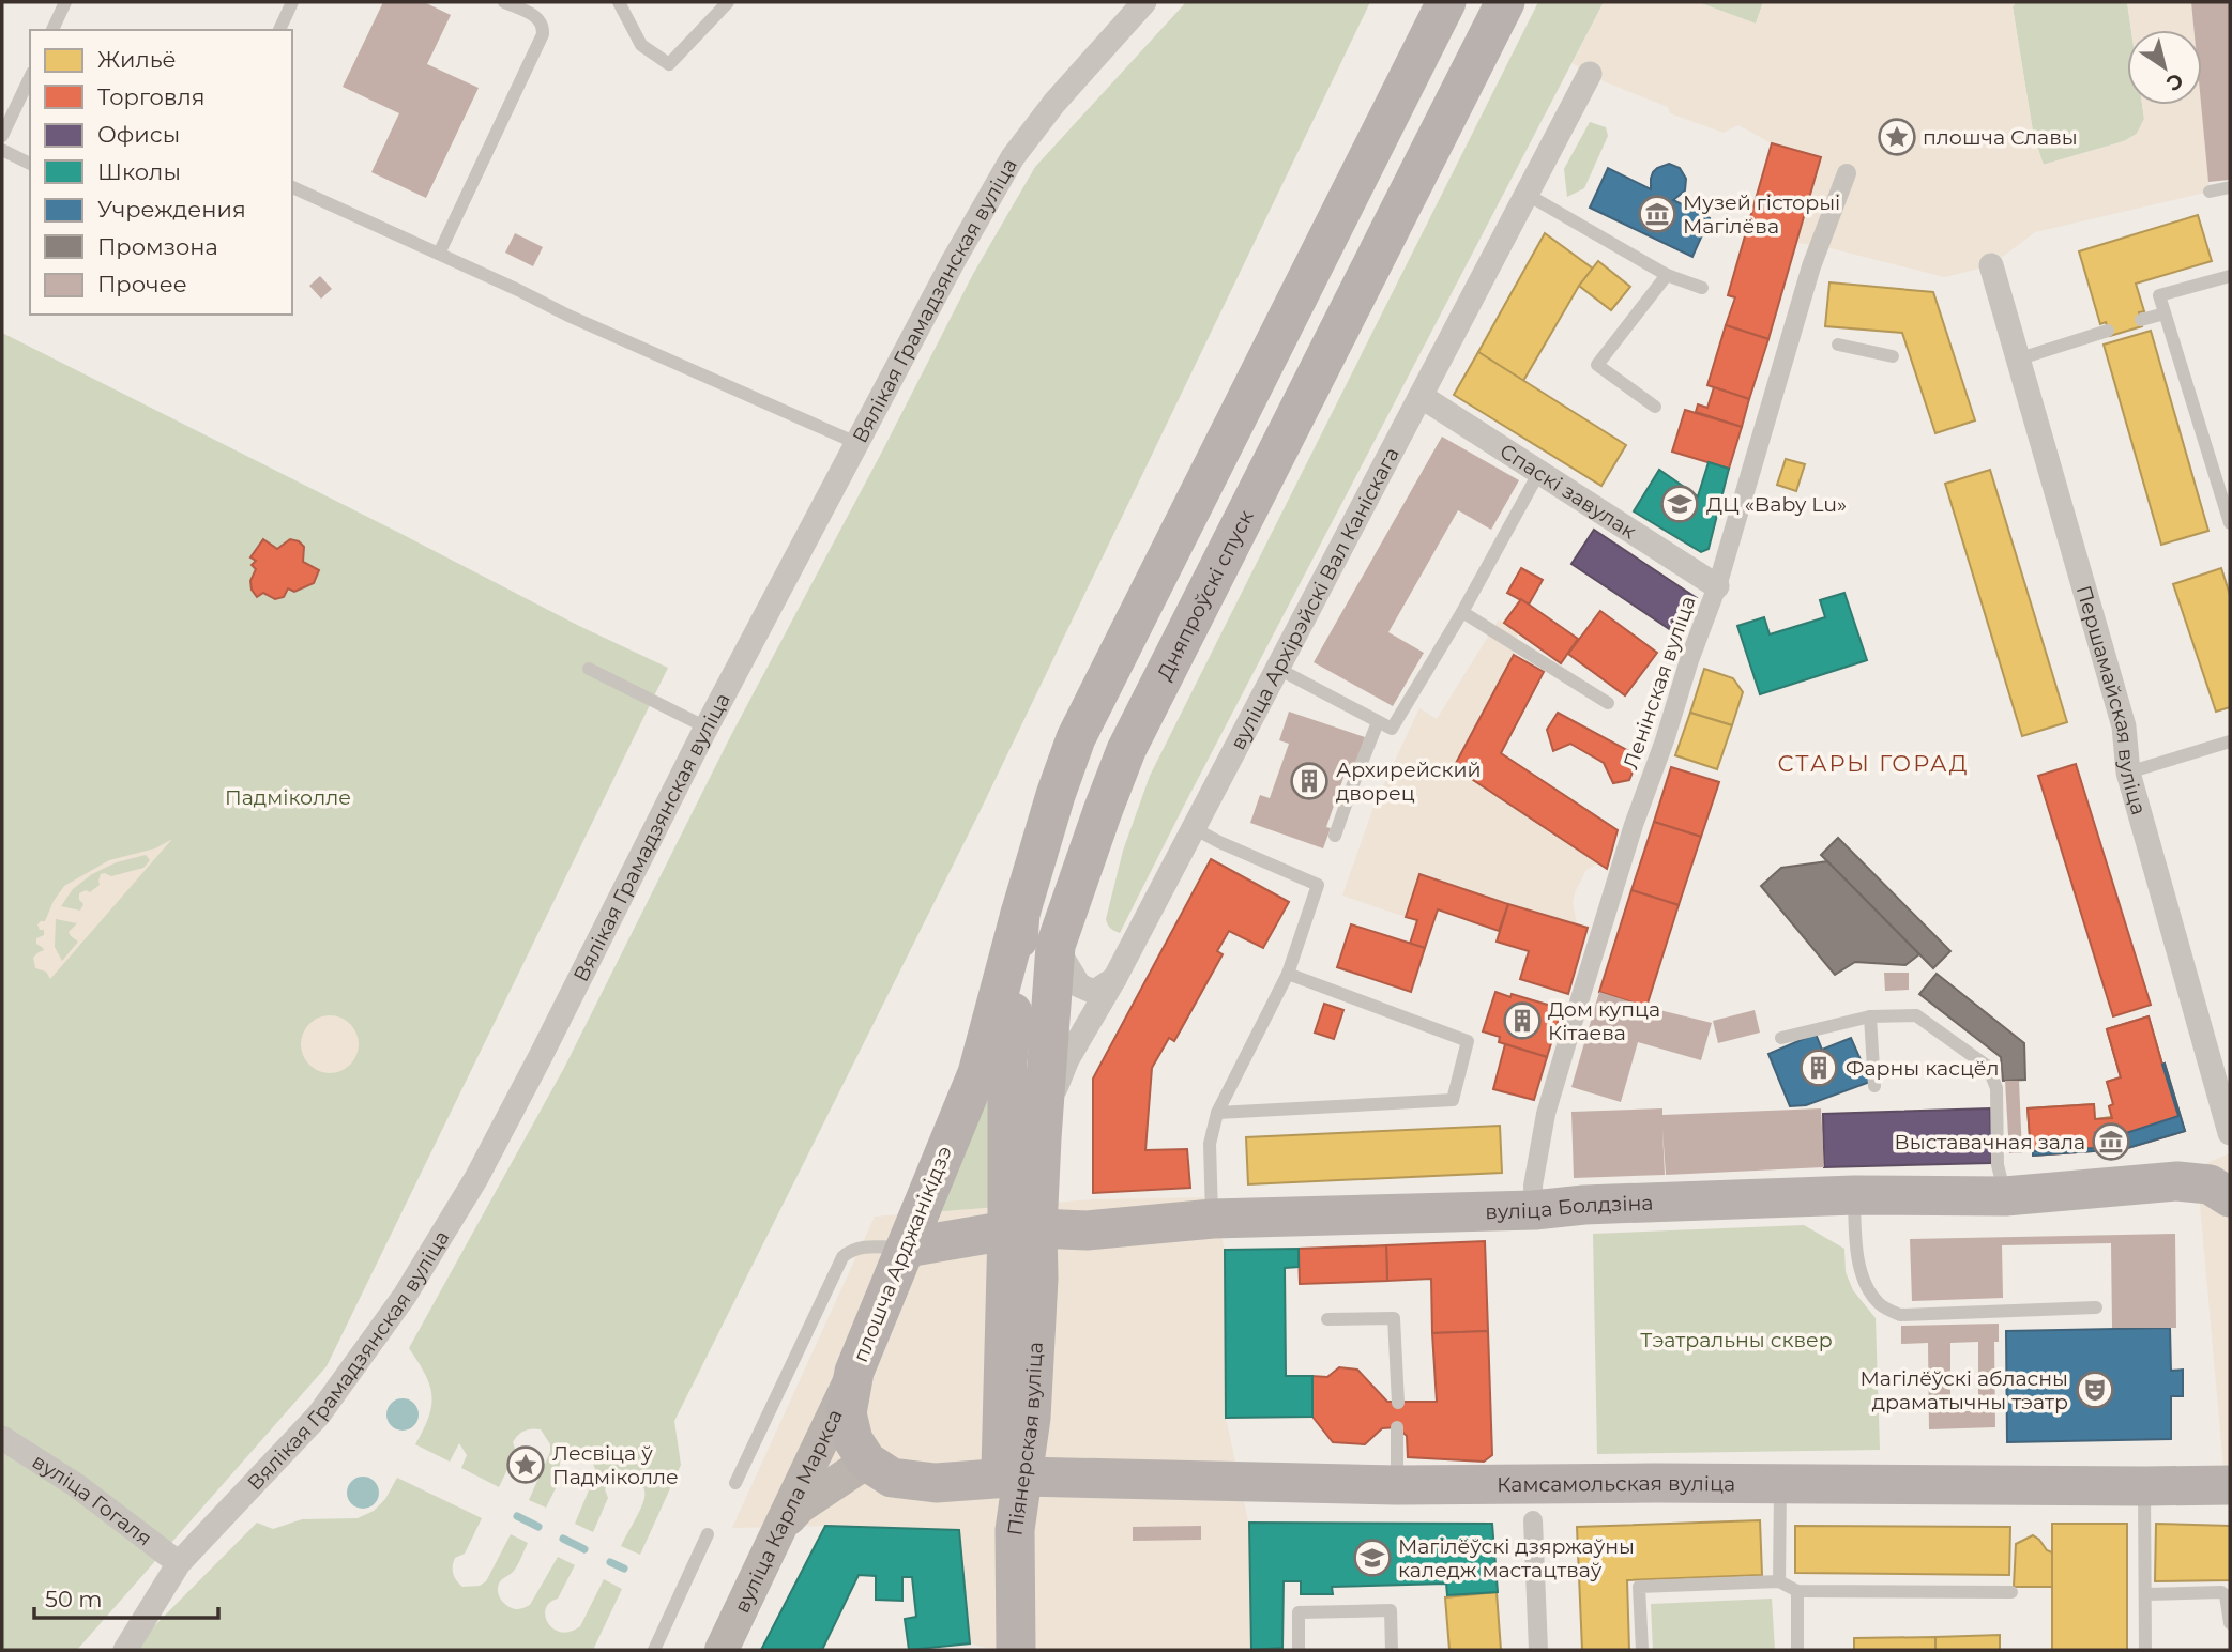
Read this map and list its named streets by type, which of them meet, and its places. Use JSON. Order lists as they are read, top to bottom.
{
  "streets": {
    "main road": [
      "Дняпроўскі спуск",
      "вуліца Болдзіна",
      "плошча Арджанікідзэ",
      "Піянерская вуліца",
      "Камсамольская вуліца",
      "вуліца Карла Маркса"
    ],
    "street": [
      "Вялікая Грамадзянская вуліца",
      "Спаскі завулак",
      "вуліца Архірэйскі Вал Каніскага",
      "Ленінская вуліца",
      "Першамайская вуліца",
      "вуліца Гогаля"
    ]
  },
  "crossings": [
    ["Вялікая Грамадзянская вуліца", "вуліца Гогаля"],
    ["Спаскі завулак", "вуліца Архірэйскі Вал Каніскага"],
    ["Спаскі завулак", "Ленінская вуліца"],
    ["Дняпроўскі спуск", "вуліца Архірэйскі Вал Каніскага"],
    ["Дняпроўскі спуск", "вуліца Болдзіна"],
    ["Дняпроўскі спуск", "Піянерская вуліца"],
    ["Ленінская вуліца", "вуліца Болдзіна"],
    ["вуліца Болдзіна", "плошча Арджанікідзэ"],
    ["вуліца Болдзіна", "Піянерская вуліца"],
    ["плошча Арджанікідзэ", "вуліца Карла Маркса"],
    ["Піянерская вуліца", "Камсамольская вуліца"]
  ],
  "districts": ["СТАРЫ ГОРАД"],
  "parks": ["Падміколле", "Тэатральны сквер"],
  "places": {
    "place": ["плошча Славы", "Лесвіца ў Падміколле"],
    "museum": ["Музей гісторыі Магілёва", "Выставачная зала"],
    "school or university": ["ДЦ «Baby Lu»", "Магілёўскі дзяржаўны каледж мастацтваў"],
    "building": ["Архирейский дворец", "Дом купца Кітаева", "Фарны касцёл"],
    "theatre": ["Магілёўскі абласны драматычны тэатр"]
  },
  "legend": [
    "Жильё",
    "Торговля",
    "Офисы",
    "Школы",
    "Учреждения",
    "Промзона",
    "Прочее"
  ],
  "scale_bar": "50 m",
  "north": "bottom right"
}
